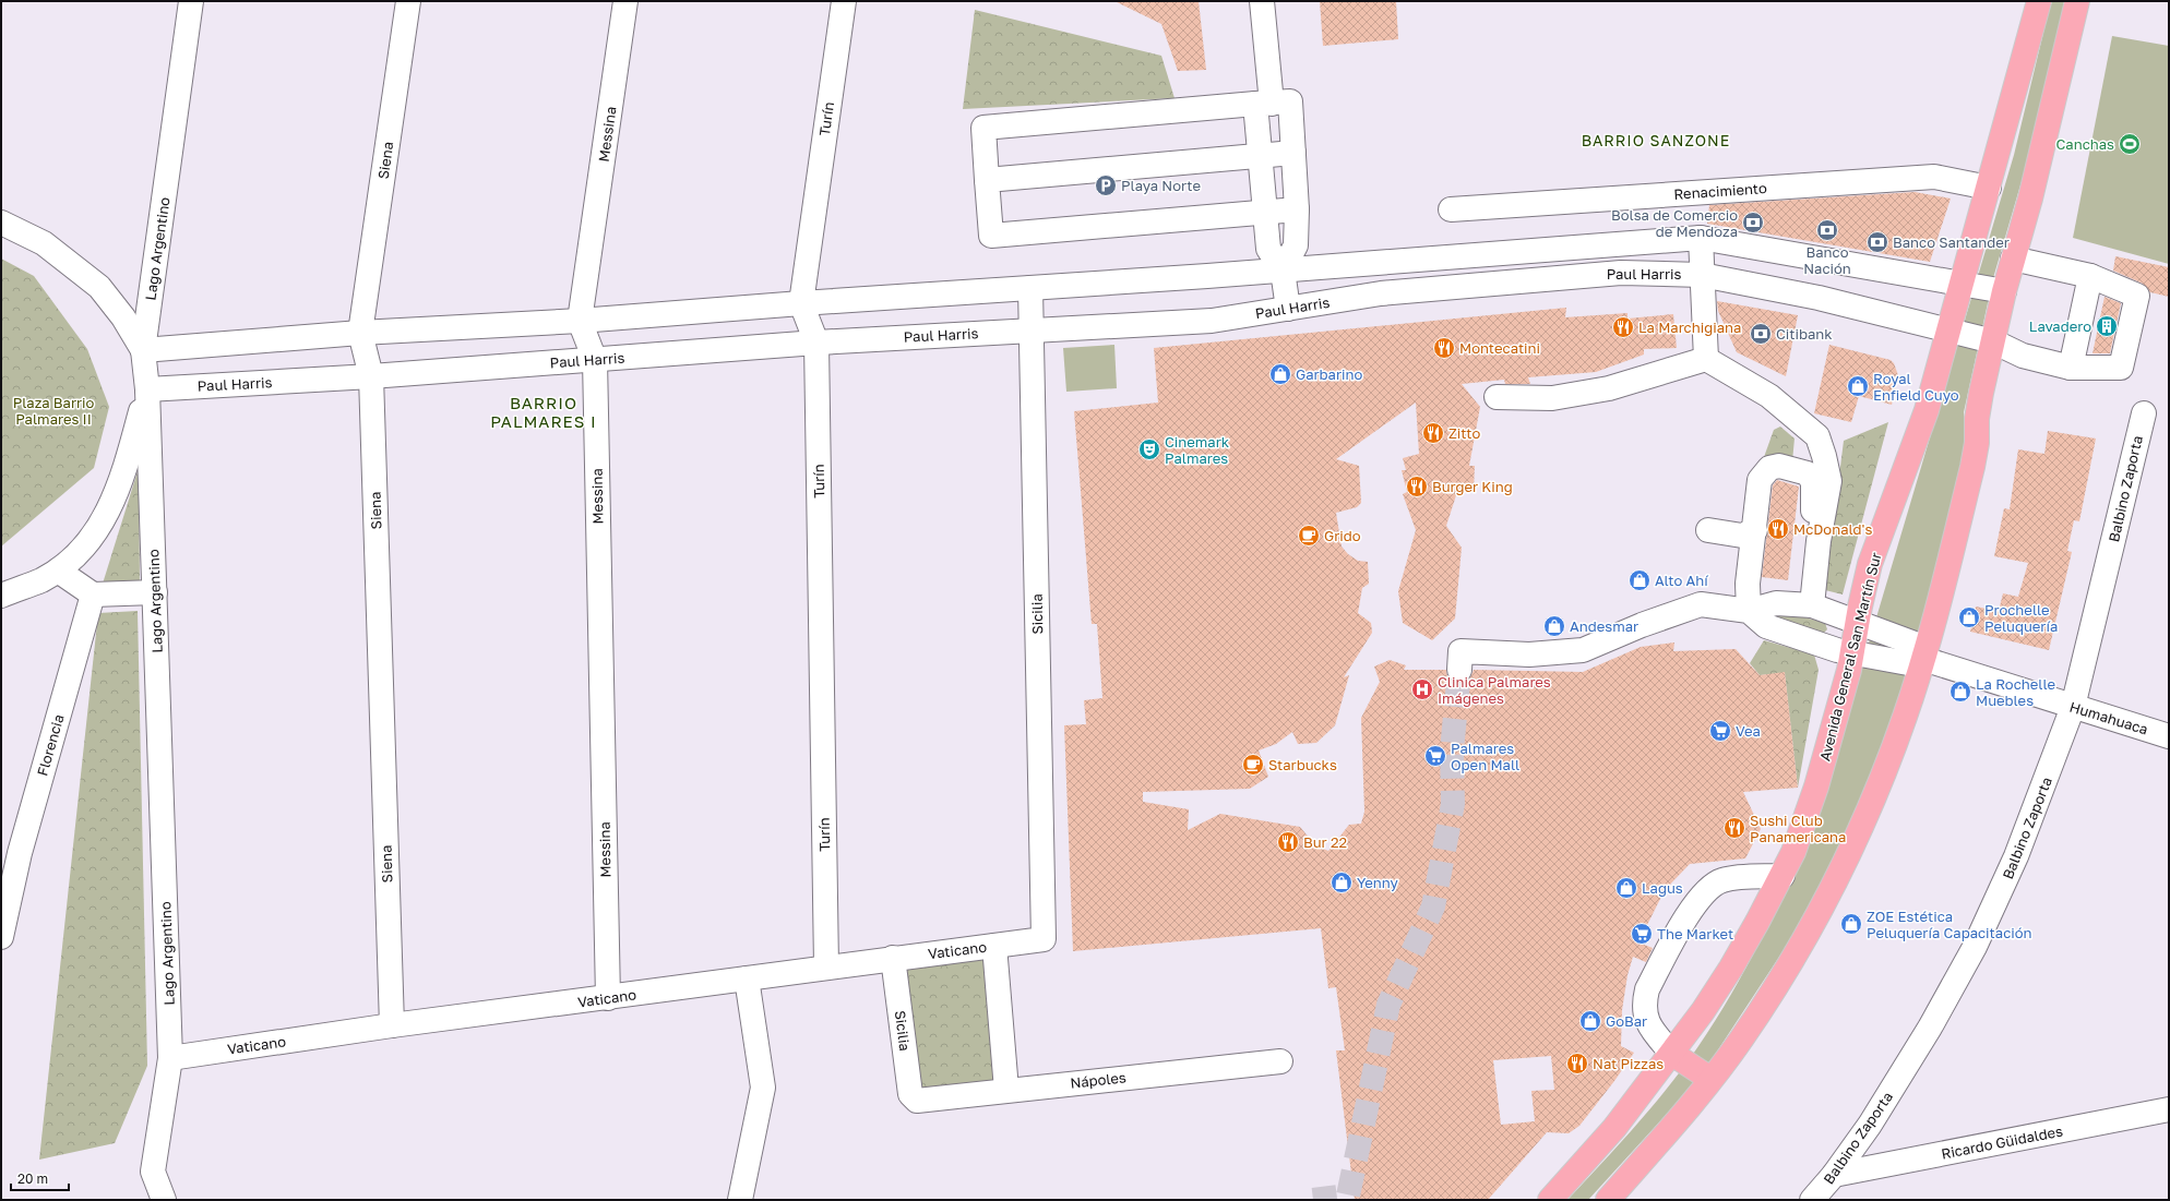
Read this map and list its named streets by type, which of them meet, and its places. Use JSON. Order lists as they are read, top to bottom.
{
  "streets": {
    "main road": ["Avenida General San Martín Sur"],
    "street": [
      "Turín",
      "Messina",
      "Siena",
      "Renacimiento",
      "Lago Argentino",
      "Paul Harris",
      "Balbino Zaporta",
      "Sicilia",
      "Humahuaca",
      "Florencia",
      "Vaticano",
      "Nápoles",
      "Ricardo Güidaldes"
    ]
  },
  "crossings": [
    ["Turín", "Paul Harris"],
    ["Turín", "Vaticano"],
    ["Messina", "Paul Harris"],
    ["Messina", "Vaticano"],
    ["Siena", "Paul Harris"],
    ["Siena", "Vaticano"],
    ["Renacimiento", "Avenida General San Martín Sur"],
    ["Lago Argentino", "Paul Harris"],
    ["Lago Argentino", "Vaticano"],
    ["Paul Harris", "Sicilia"],
    ["Paul Harris", "Avenida General San Martín Sur"],
    ["Balbino Zaporta", "Humahuaca"],
    ["Balbino Zaporta", "Ricardo Güidaldes"],
    ["Sicilia", "Vaticano"],
    ["Sicilia", "Nápoles"],
    ["Avenida General San Martín Sur", "Humahuaca"]
  ],
  "districts": ["BARRIO SANZONE", "BARRIO PALMARES I"],
  "parks": ["Plaza Barrio Palmares II"],
  "places": {
    "sports": ["Canchas"],
    "parking": ["Playa Norte"],
    "bank": [
      "Bolsa de Comercio de Mendoza",
      "Banco Nación",
      "Banco Santander",
      "Citibank"
    ],
    "building": ["Lavadero"],
    "restaurant": [
      "La Marchigiana",
      "Montecatini",
      "Zitto",
      "Burger King",
      "McDonald's",
      "Sushi Club Panamericana",
      "Bur 22",
      "Nat Pizzas"
    ],
    "shop": [
      "Garbarino",
      "Royal Enfield Cuyo",
      "Alto Ahí",
      "Prochelle Peluquería",
      "Andesmar",
      "La Rochelle Muebles",
      "Yenny",
      "Lagus",
      "ZOE Estética Peluquería Capacitación",
      "GoBar"
    ],
    "theatre": ["Cinemark Palmares"],
    "cafe": ["Grido", "Starbucks"],
    "hospital": ["Clinica Palmares Imágenes"],
    "supermarket": ["Vea", "Palmares Open Mall", "The Market"]
  },
  "scale_bar": "20 m"
}
